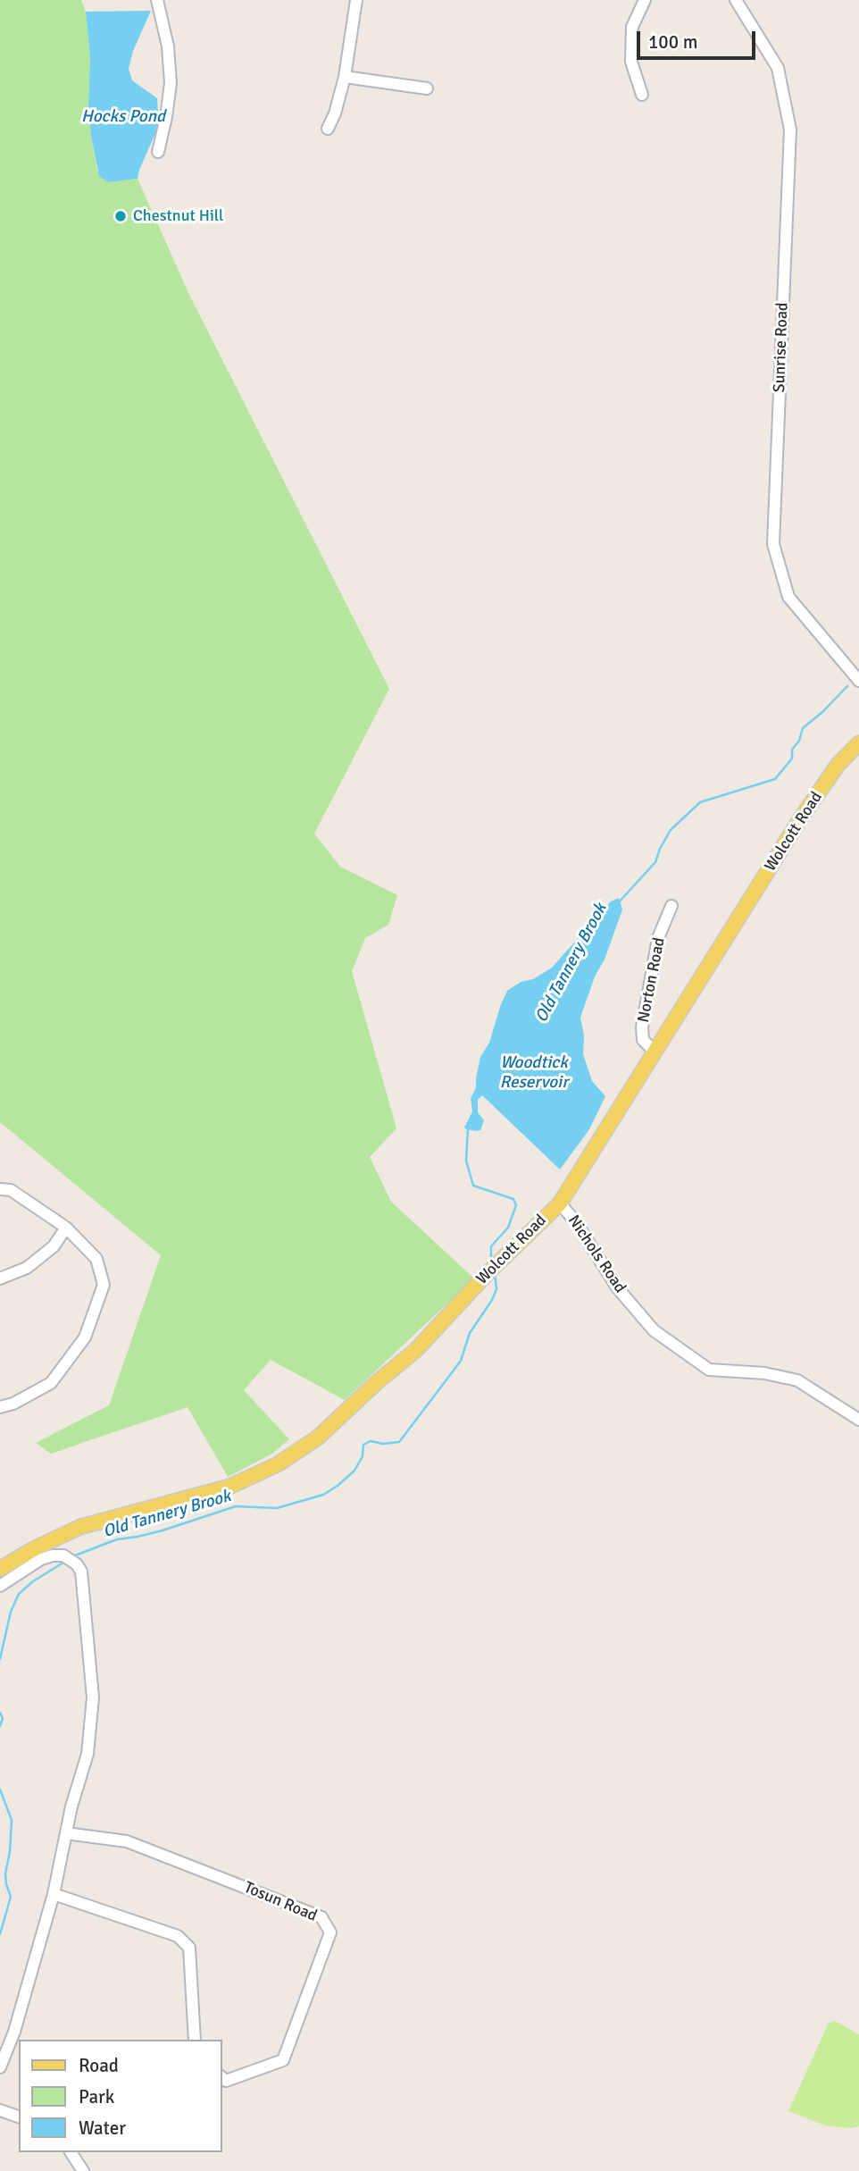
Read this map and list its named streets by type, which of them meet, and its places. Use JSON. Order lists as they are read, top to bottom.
{
  "streets": {
    "main road": ["Wolcott Road"],
    "street": [
      "Sunrise Road",
      "Norton Road",
      "Nichols Road",
      "Tosun Road"
    ]
  },
  "crossings": [
    ["Wolcott Road", "Norton Road"],
    ["Wolcott Road", "Nichols Road"]
  ],
  "water": ["Hocks Pond", "Old Tannery Brook", "Woodtick Reservoir"],
  "places": ["Chestnut Hill"],
  "legend": ["Road", "Park", "Water"],
  "scale_bar": "100 m"
}
